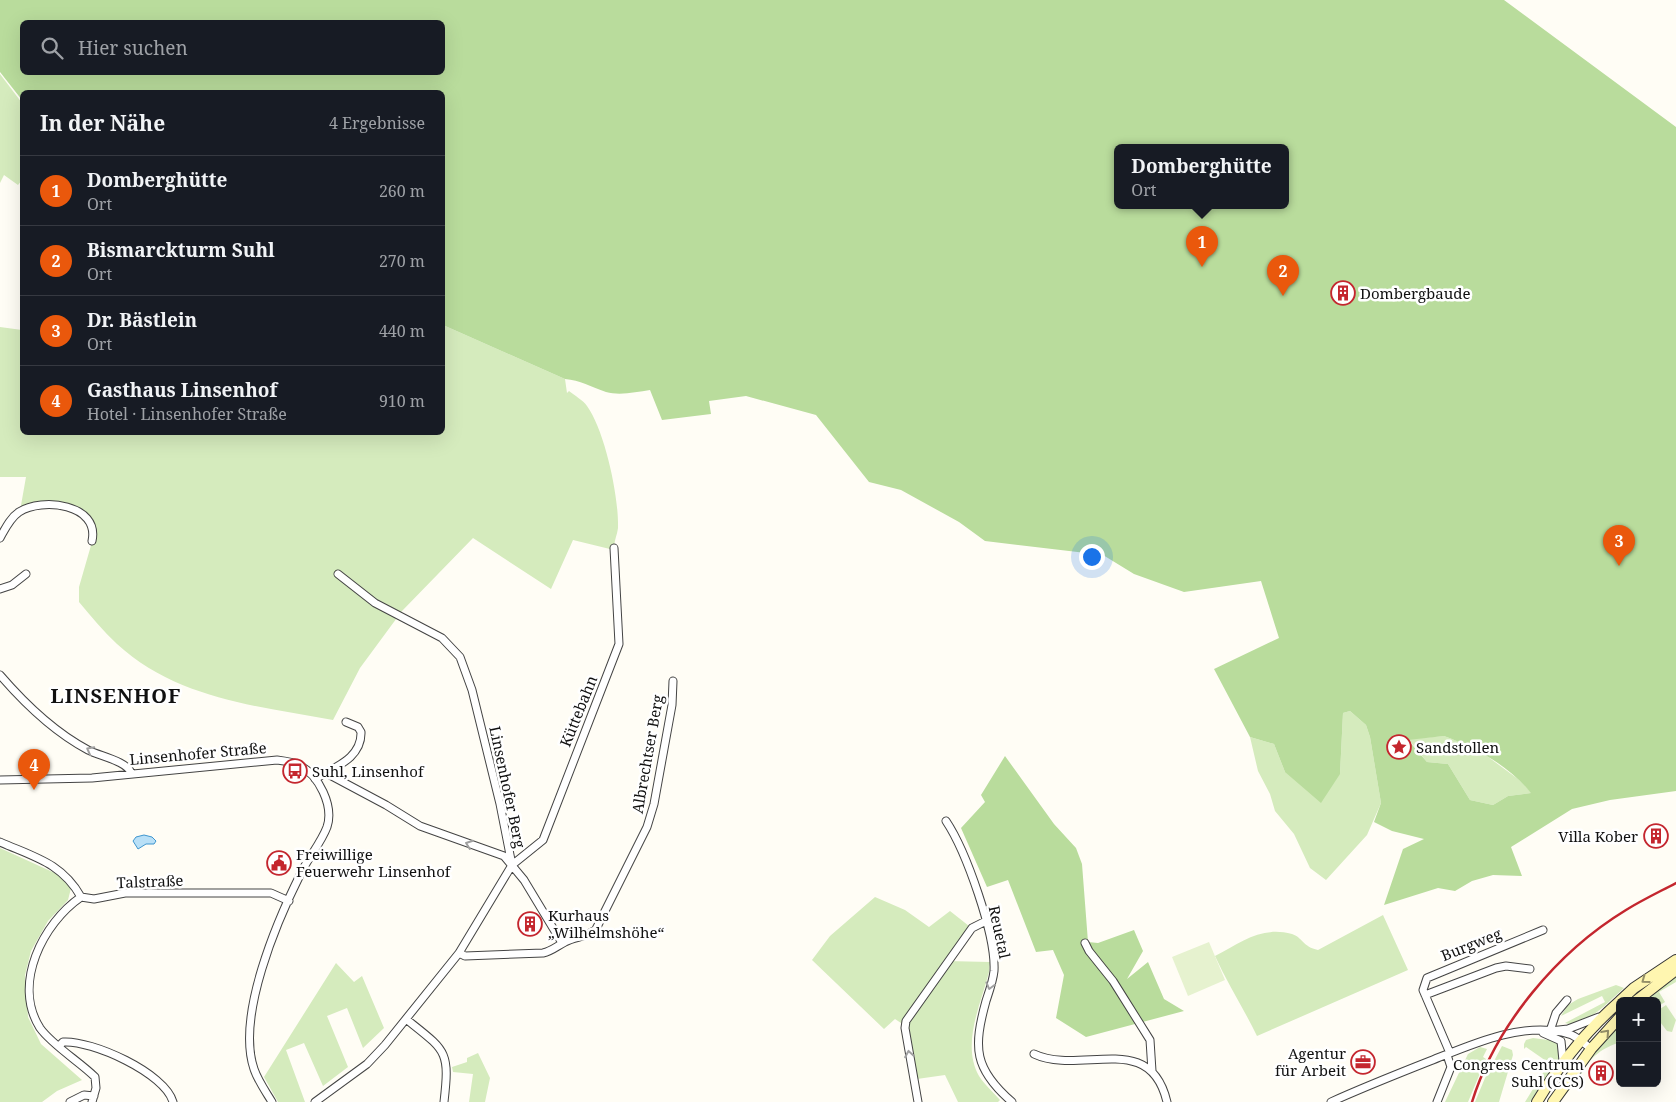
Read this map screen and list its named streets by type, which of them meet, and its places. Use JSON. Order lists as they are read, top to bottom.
{
  "streets": {
    "street": [
      "Küttebahn",
      "Linsenhofer Straße",
      "Albrechtser Berg",
      "Linsenhofer Berg",
      "Talstraße",
      "Reuetal",
      "Burgweg"
    ]
  },
  "crossings": [
    ["Küttebahn", "Linsenhofer Berg"],
    ["Linsenhofer Straße", "Talstraße"]
  ],
  "one_way": ["Linsenhofer Berg", "Reuetal"],
  "districts": ["LINSENHOF"],
  "places": {
    "building": [
      "Dombergbaude",
      "Villa Kober",
      "Kurhaus „Wilhelmshöhe“",
      "Congress Centrum Suhl (CCS)"
    ],
    "place": ["Sandstollen"],
    "bus stop": ["Suhl, Linsenhof"],
    "public building": ["Freiwillige Feuerwehr Linsenhof"],
    "office": ["Agentur für Arbeit"]
  },
  "page": {
    "search": "Hier suchen",
    "heading": ["In der Nähe", "4 Ergebnisse"],
    "popup": ["Domberghütte", "Ort"],
    "list": [
      {
        "mark": "1",
        "name": "Domberghütte",
        "note": "Ort",
        "value": "260 m"
      },
      {
        "mark": "2",
        "name": "Bismarckturm Suhl",
        "note": "Ort",
        "value": "270 m"
      },
      {
        "mark": "3",
        "name": "Dr. Bästlein",
        "note": "Ort",
        "value": "440 m"
      },
      {
        "mark": "4",
        "name": "Gasthaus Linsenhof",
        "note": "Hotel · Linsenhofer Straße",
        "value": "910 m"
      }
    ],
    "pins": [
      "1",
      "2",
      "3",
      "4"
    ],
    "map_buttons": ["+", "−"]
  }
}
